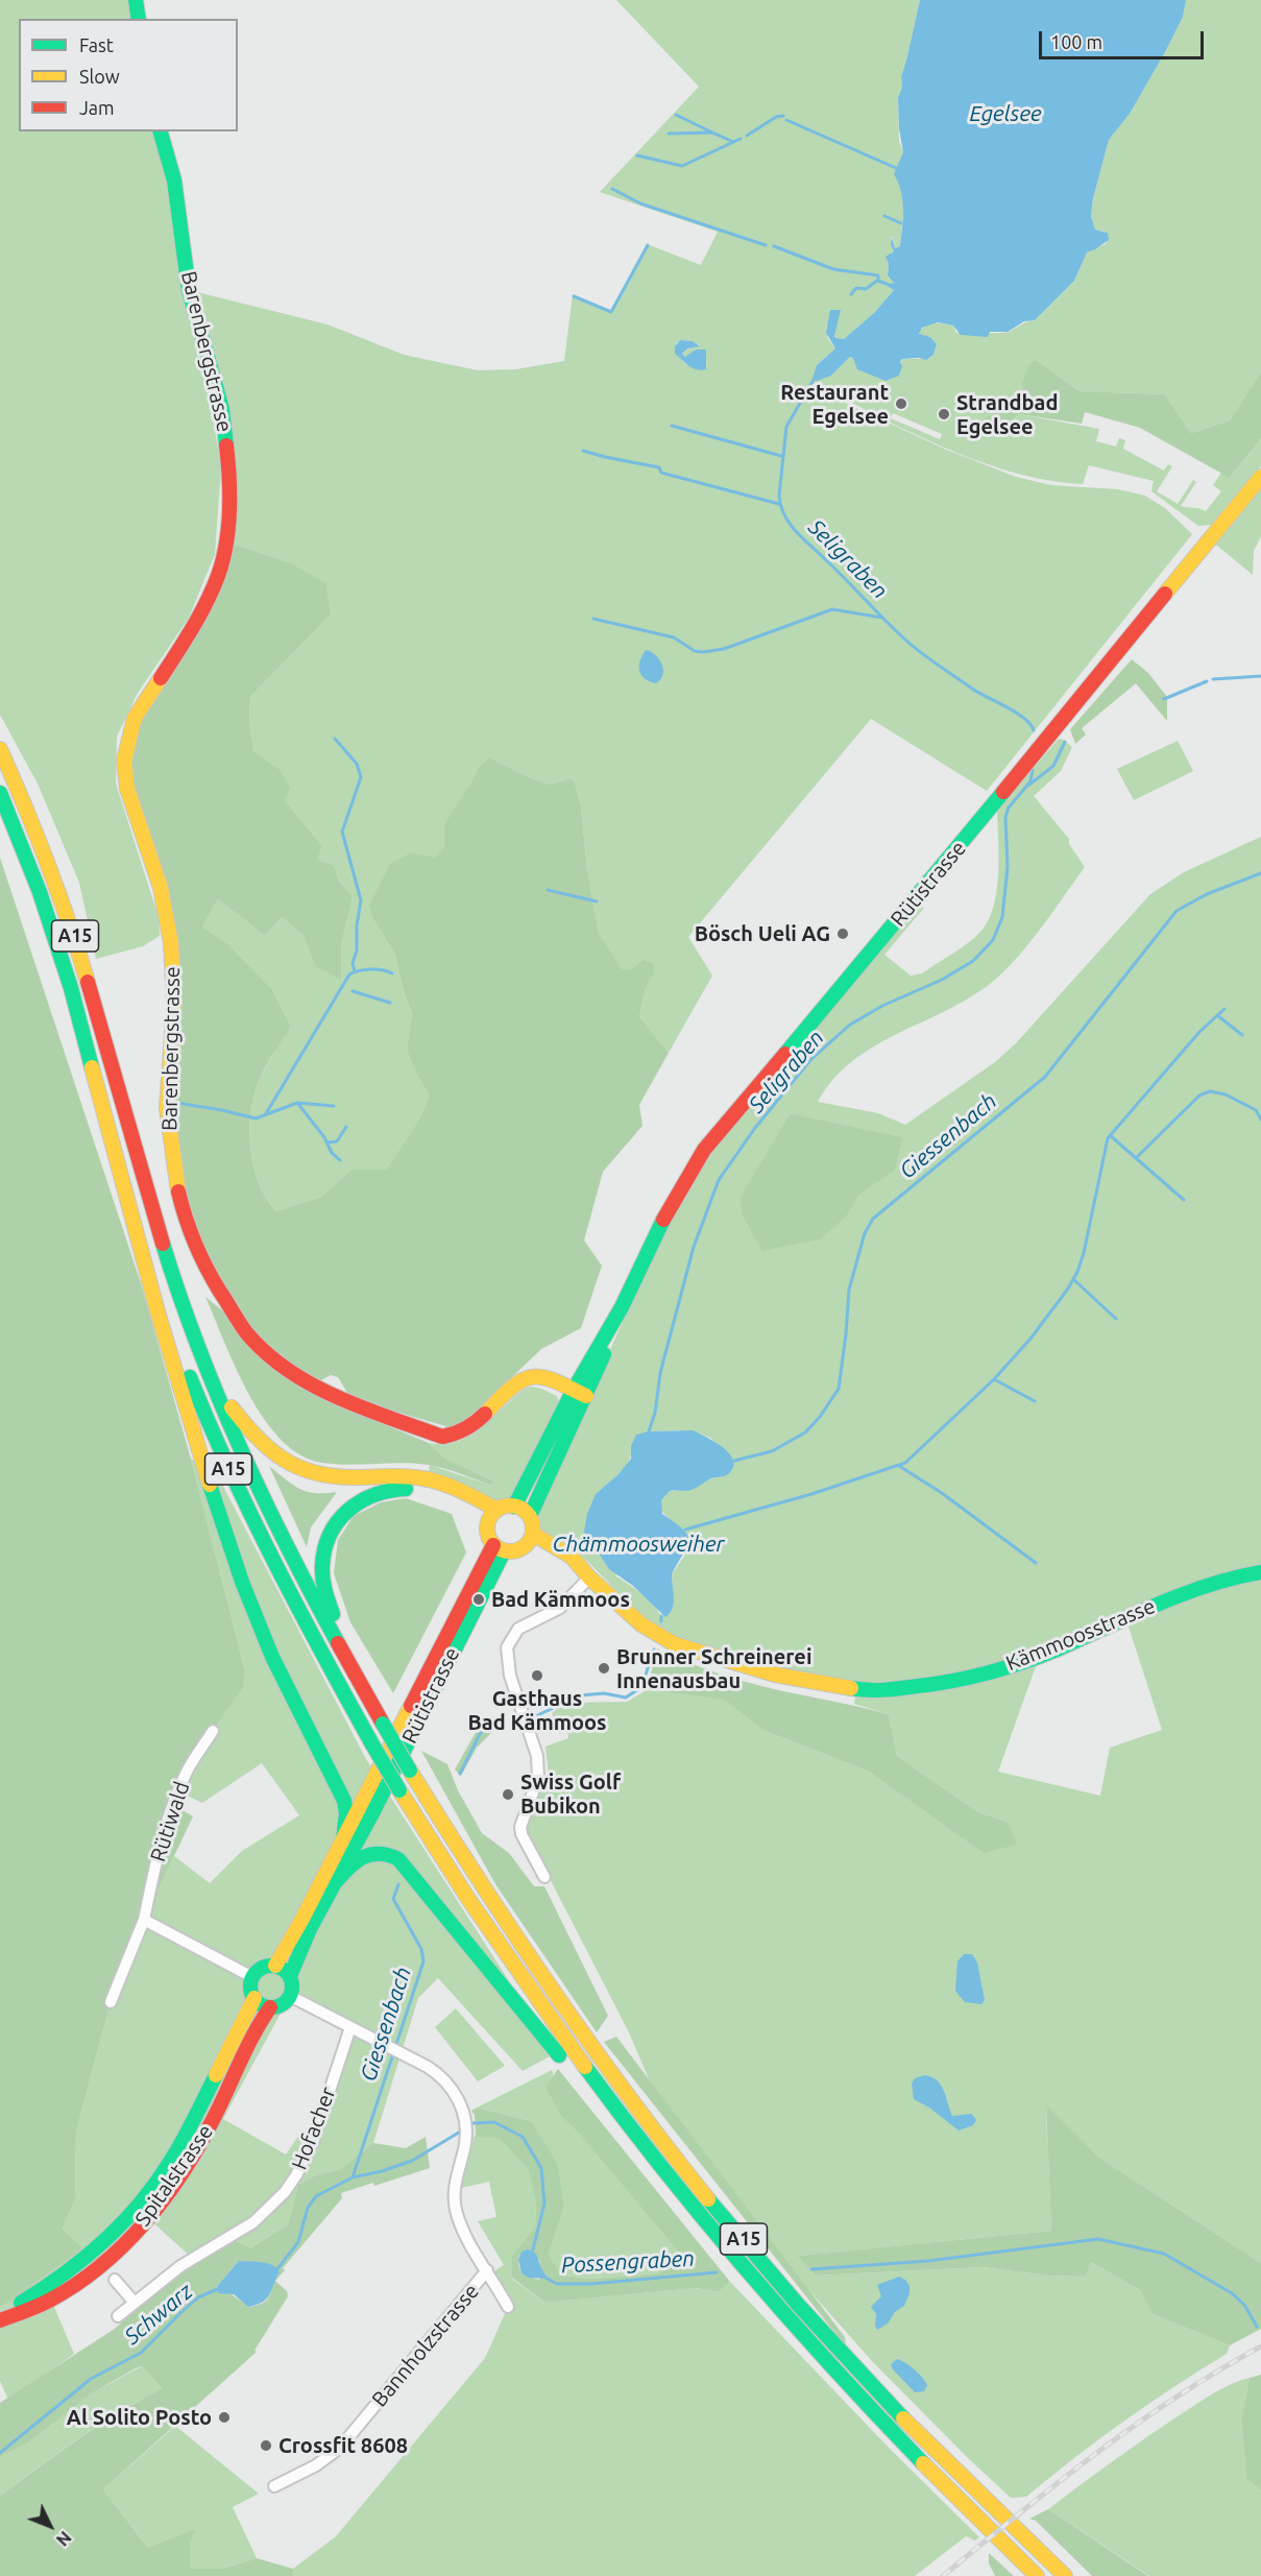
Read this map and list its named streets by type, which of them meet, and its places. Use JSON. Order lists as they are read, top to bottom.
{
  "streets": {
    "main road": [
      "Barenbergstrasse",
      "Rütistrasse",
      "A15",
      "Kämmoosstrasse",
      "Spitalstrasse"
    ],
    "street": ["Rütiwald", "Hofacher", "Bannholzstrasse"]
  },
  "crossings": [
    ["Barenbergstrasse", "Rütistrasse"],
    ["Rütistrasse", "Kämmoosstrasse"]
  ],
  "water": [
    "Egelsee",
    "Seligraben",
    "Giessenbach",
    "Chämmoosweiher",
    "Possengraben",
    "Schwarz"
  ],
  "places": [
    "Restaurant Egelsee",
    "Strandbad Egelsee",
    "Bösch Ueli AG",
    "Bad Kämmoos",
    "Brunner Schreinerei Innenausbau",
    "Gasthaus Bad Kämmoos",
    "Swiss Golf Bubikon",
    "Al Solito Posto",
    "Crossfit 8608"
  ],
  "legend": ["Fast", "Slow", "Jam"],
  "scale_bar": "100 m",
  "north": "bottom right"
}
